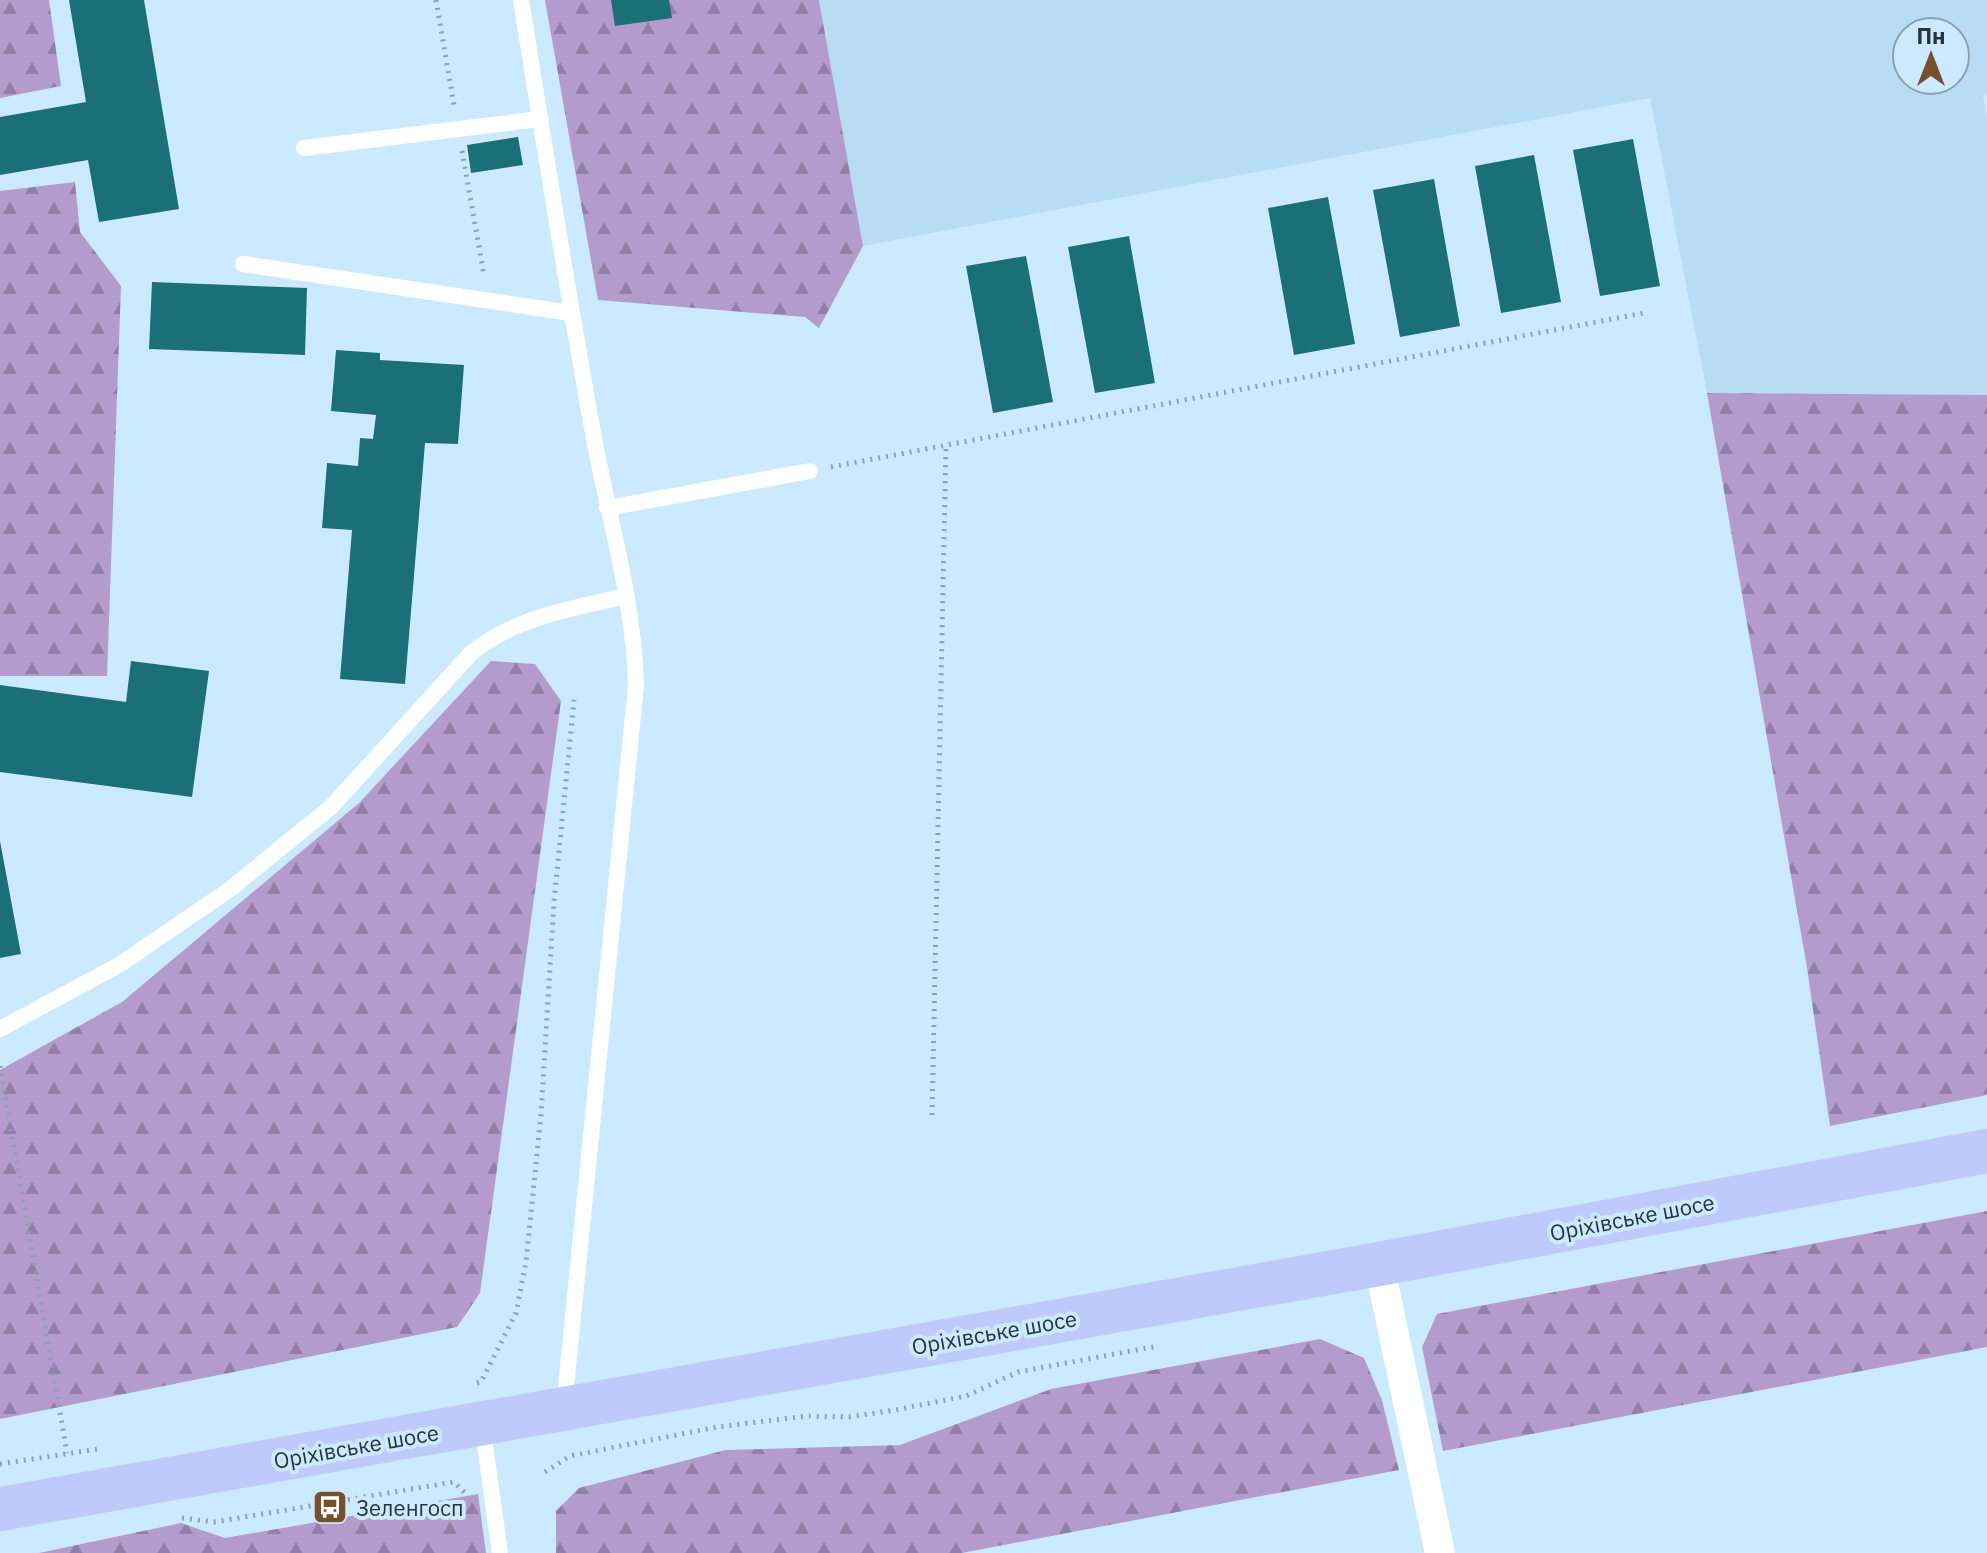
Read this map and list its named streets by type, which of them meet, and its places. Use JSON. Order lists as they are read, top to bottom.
{
  "streets": {
    "main road": ["Оріхівське шосе"]
  },
  "places": {
    "bus stop": ["Зеленгосп"]
  },
  "north": "top"
}
